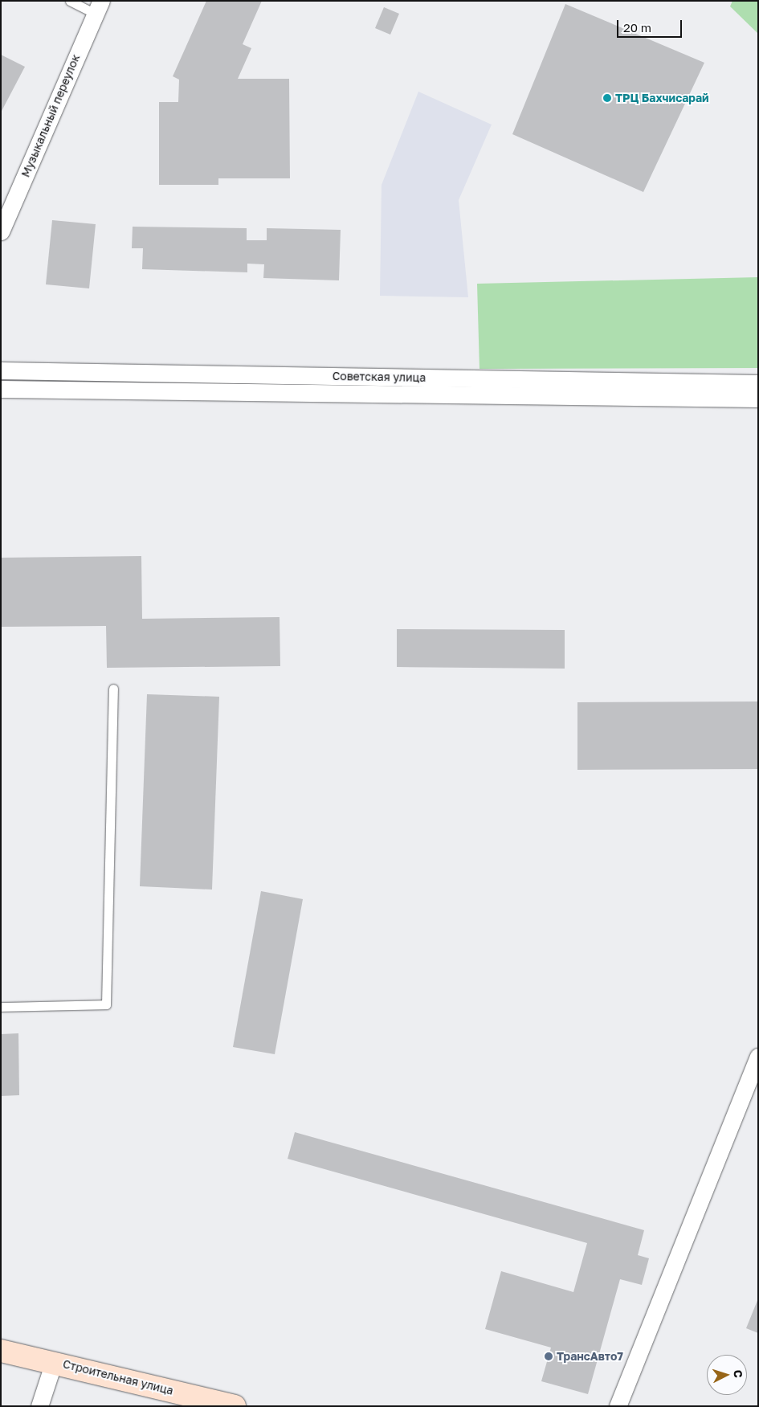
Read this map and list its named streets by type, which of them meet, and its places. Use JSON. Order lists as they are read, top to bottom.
{
  "streets": {
    "main road": ["Строительная улица"],
    "street": ["Музыкальный переулок", "Советская улица"]
  },
  "places": ["ТРЦ Бахчисарай", "ТрансАвто7"],
  "scale_bar": "20 m",
  "north": "right"
}
